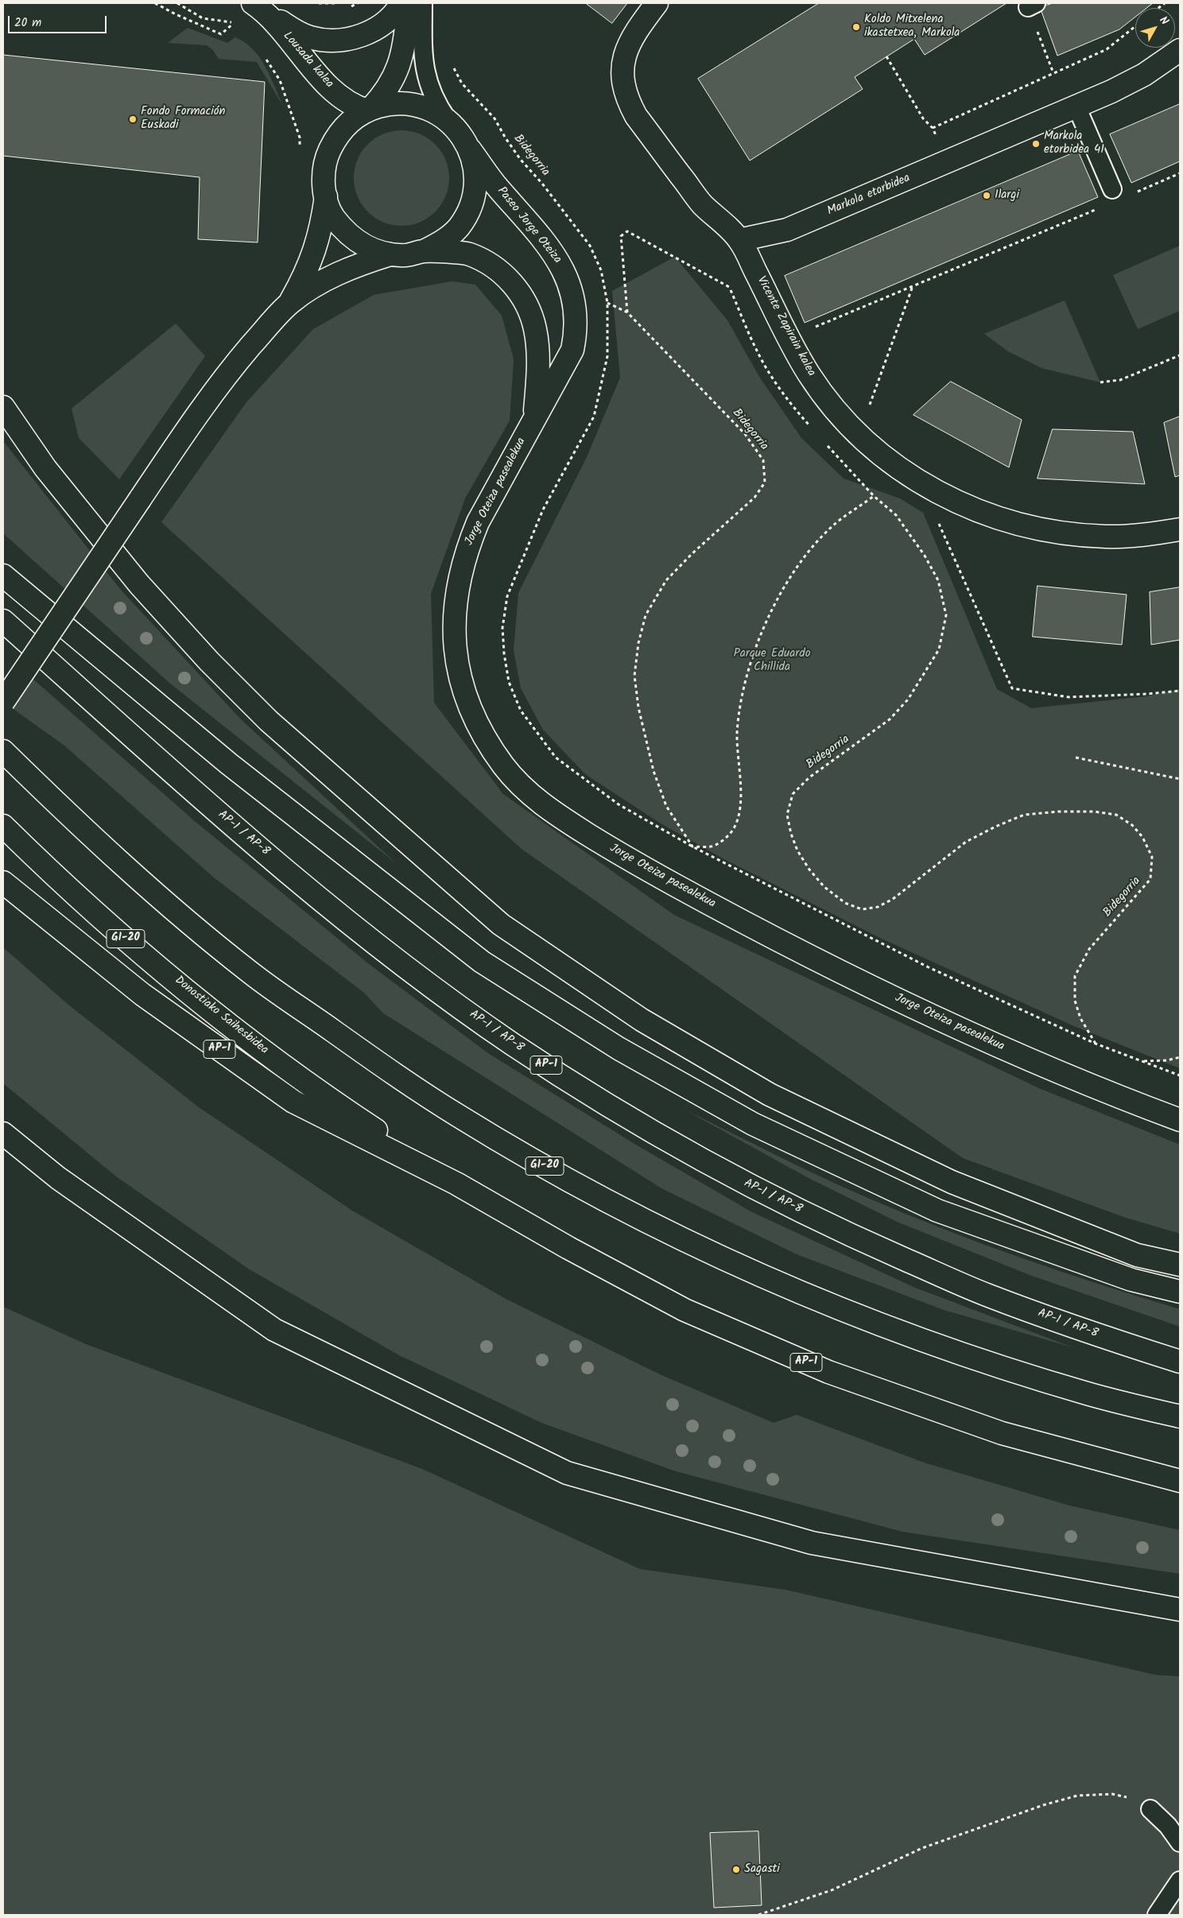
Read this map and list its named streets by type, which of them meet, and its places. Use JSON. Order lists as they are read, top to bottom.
{
  "streets": {
    "main road": [
      "Lousada kalea",
      "Markola etorbidea",
      "Paseo Jorge Oteiza",
      "Vicente Zapirain kalea",
      "Jorge Oteiza pasealekua",
      "AP-1 / AP-8",
      "GI-20",
      "Donostiako Saihesbidea",
      "AP-1"
    ],
    "path": ["Bidegorria"]
  },
  "crossings": [
    ["Markola etorbidea", "Vicente Zapirain kalea"],
    ["Paseo Jorge Oteiza", "Jorge Oteiza pasealekua"],
    ["Donostiako Saihesbidea", "AP-1"]
  ],
  "parks": ["Parque Eduardo Chillida"],
  "places": [
    "Koldo Mitxelena ikastetxea, Markola",
    "Fondo Formación Euskadi",
    "Markola etorbidea 41",
    "Ilargi",
    "Sagasti"
  ],
  "scale_bar": "20 m",
  "north": "top right"
}
